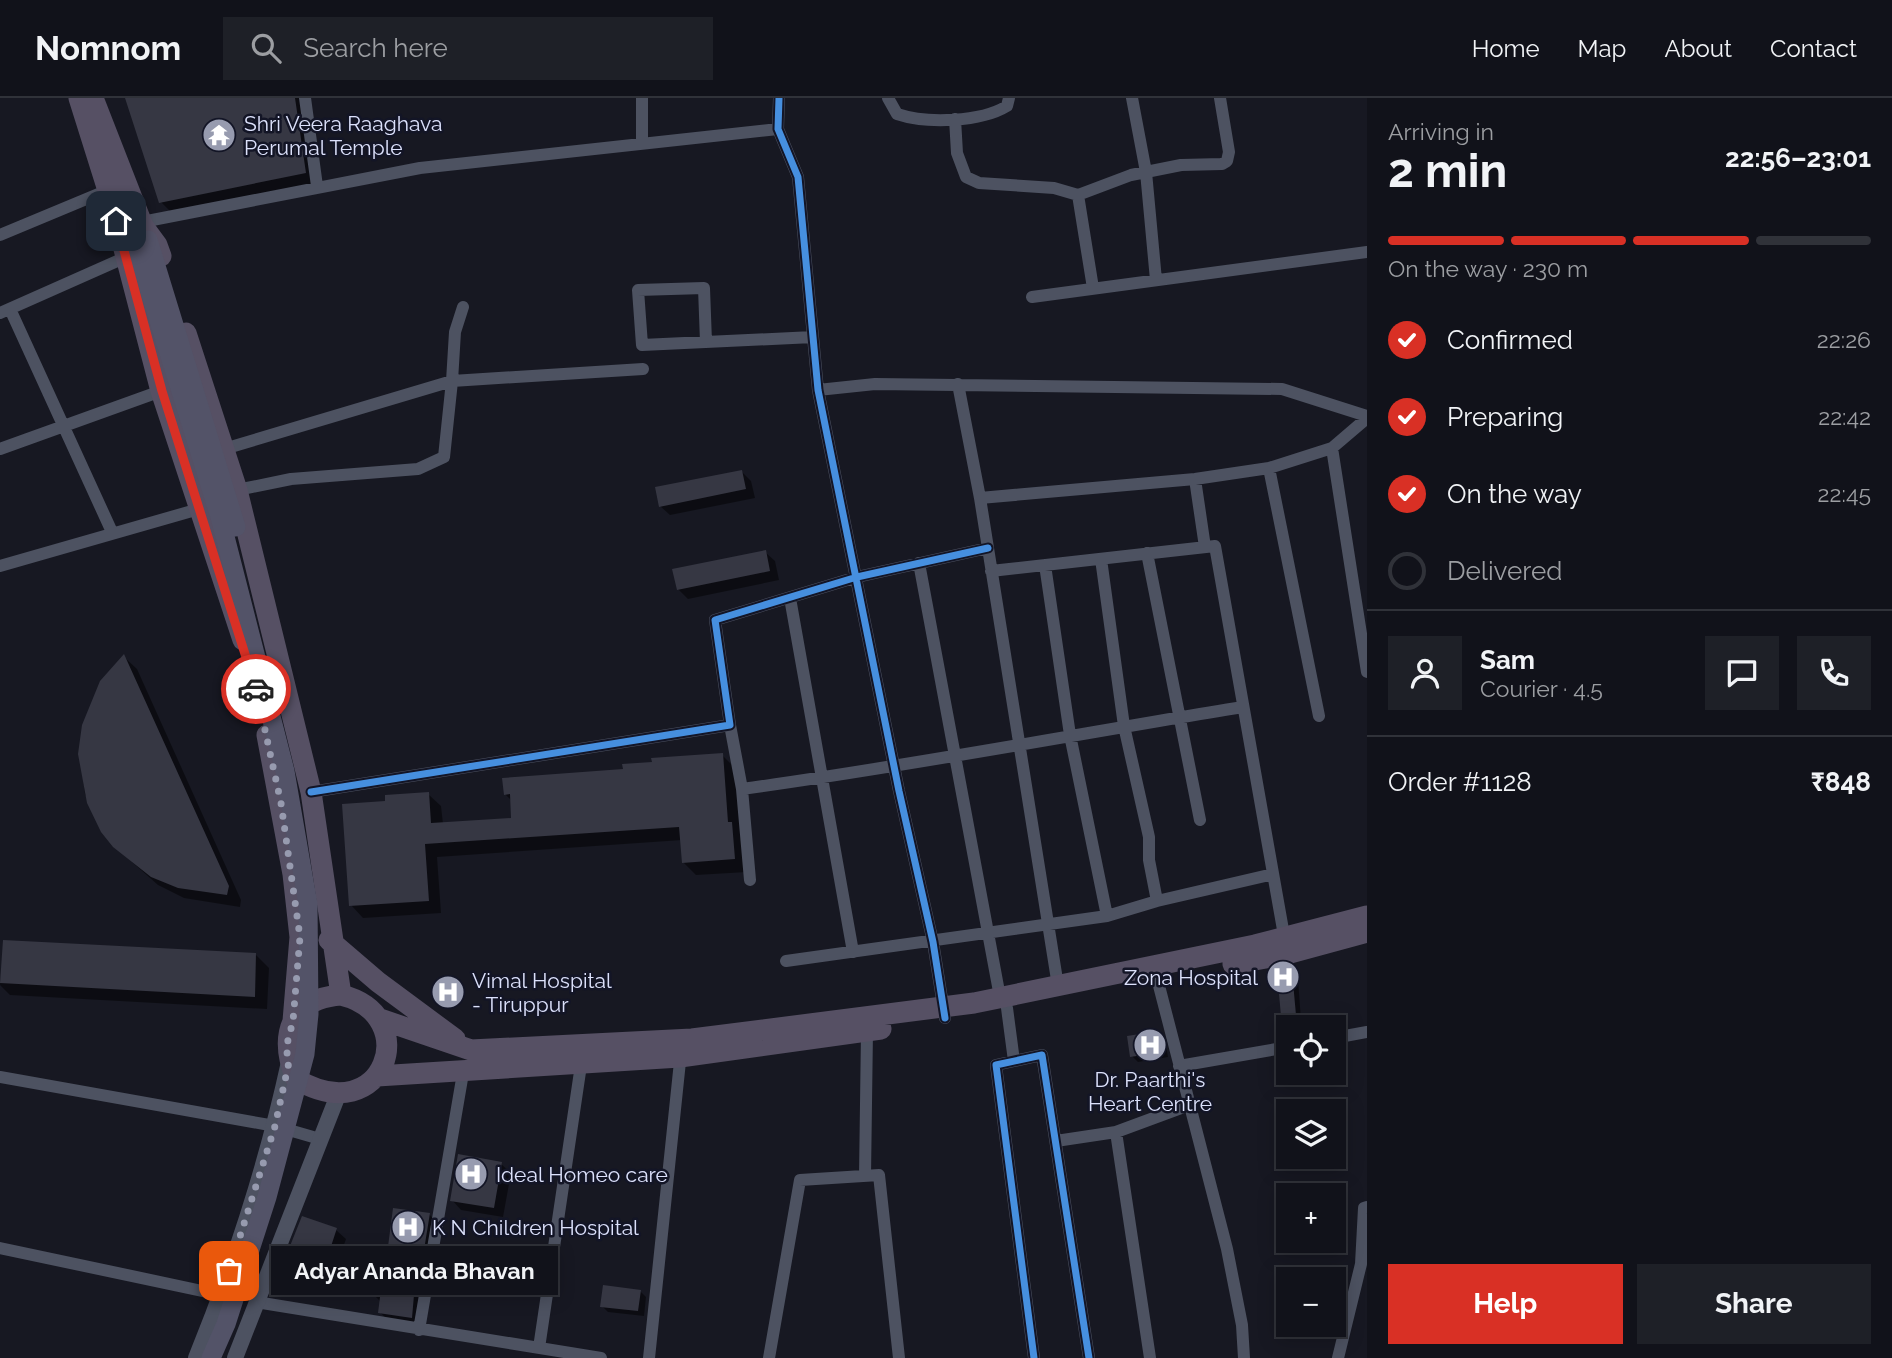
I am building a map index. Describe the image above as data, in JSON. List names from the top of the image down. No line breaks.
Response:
{"places":{"temple":["Shri Veera Raaghava Perumal Temple"],"hospital":["Zona Hospital","Vimal Hospital - Tiruppur","Dr. Paarthi's Heart Centre","Ideal Homeo care","K N Children Hospital"],"other":["Adyar Ananda Bhavan"]},"page":{"header":"Nomnom","search":"Search here","nav":["Home","Map","About","Contact"],"heading":["2 min","Arriving in","22:56–23:01"],"panel":["Sam","Courier · 4.5","Order #1128","₹848"],"bar":"On the way · 230 m","list":[["Confirmed","22:26"],["Preparing","22:42"],["On the way","22:45"],"Delivered"],"map_buttons":["+","−"],"bubble":"Adyar Ananda Bhavan","buttons":["Help","Share"]}}
